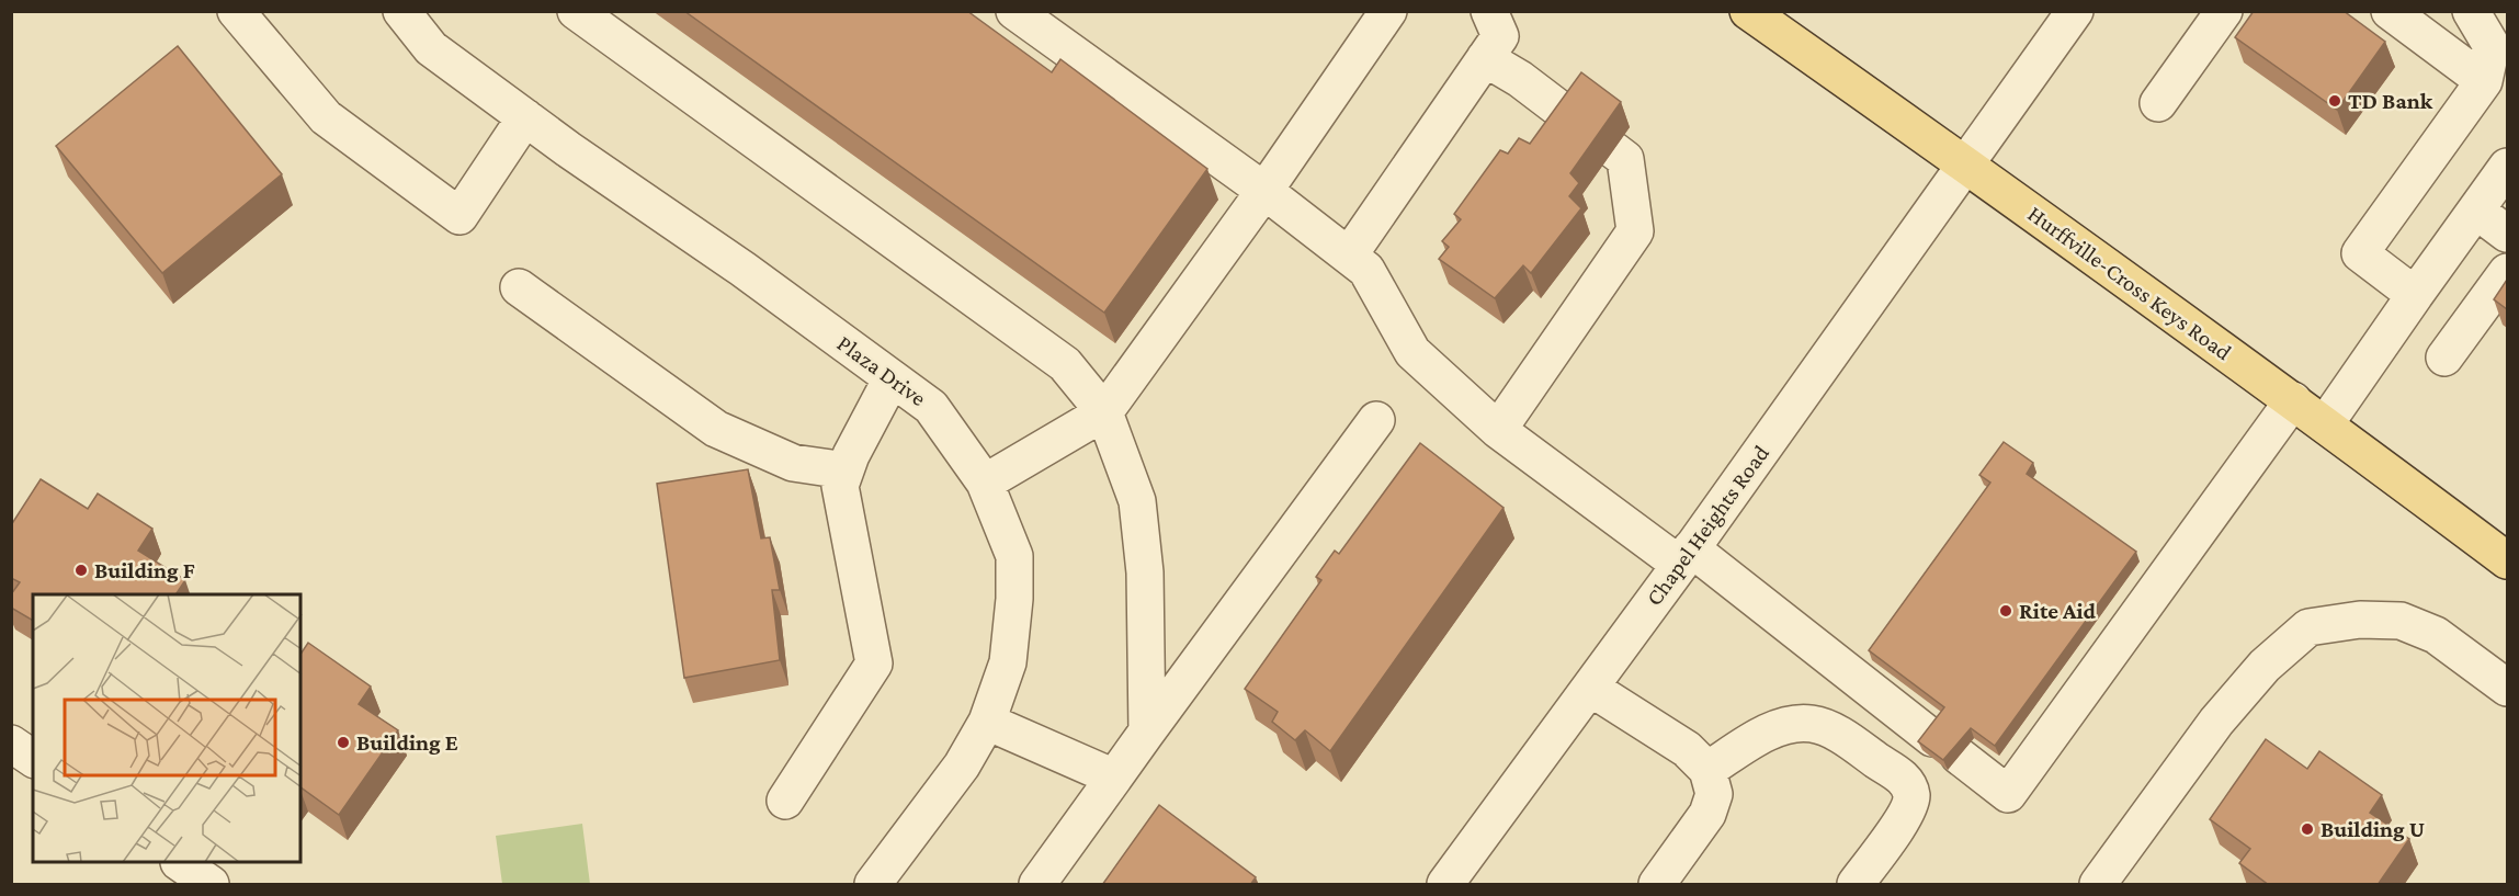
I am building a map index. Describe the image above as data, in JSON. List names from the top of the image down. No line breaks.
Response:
{"streets":{"main road":["Hurffville-Cross Keys Road"],"street":["Plaza Drive","Chapel Heights Road"]},"crossings":[["Hurffville-Cross Keys Road","Chapel Heights Road"]],"places":["TD Bank","Building F","Rite Aid","Building E","Building U"]}
